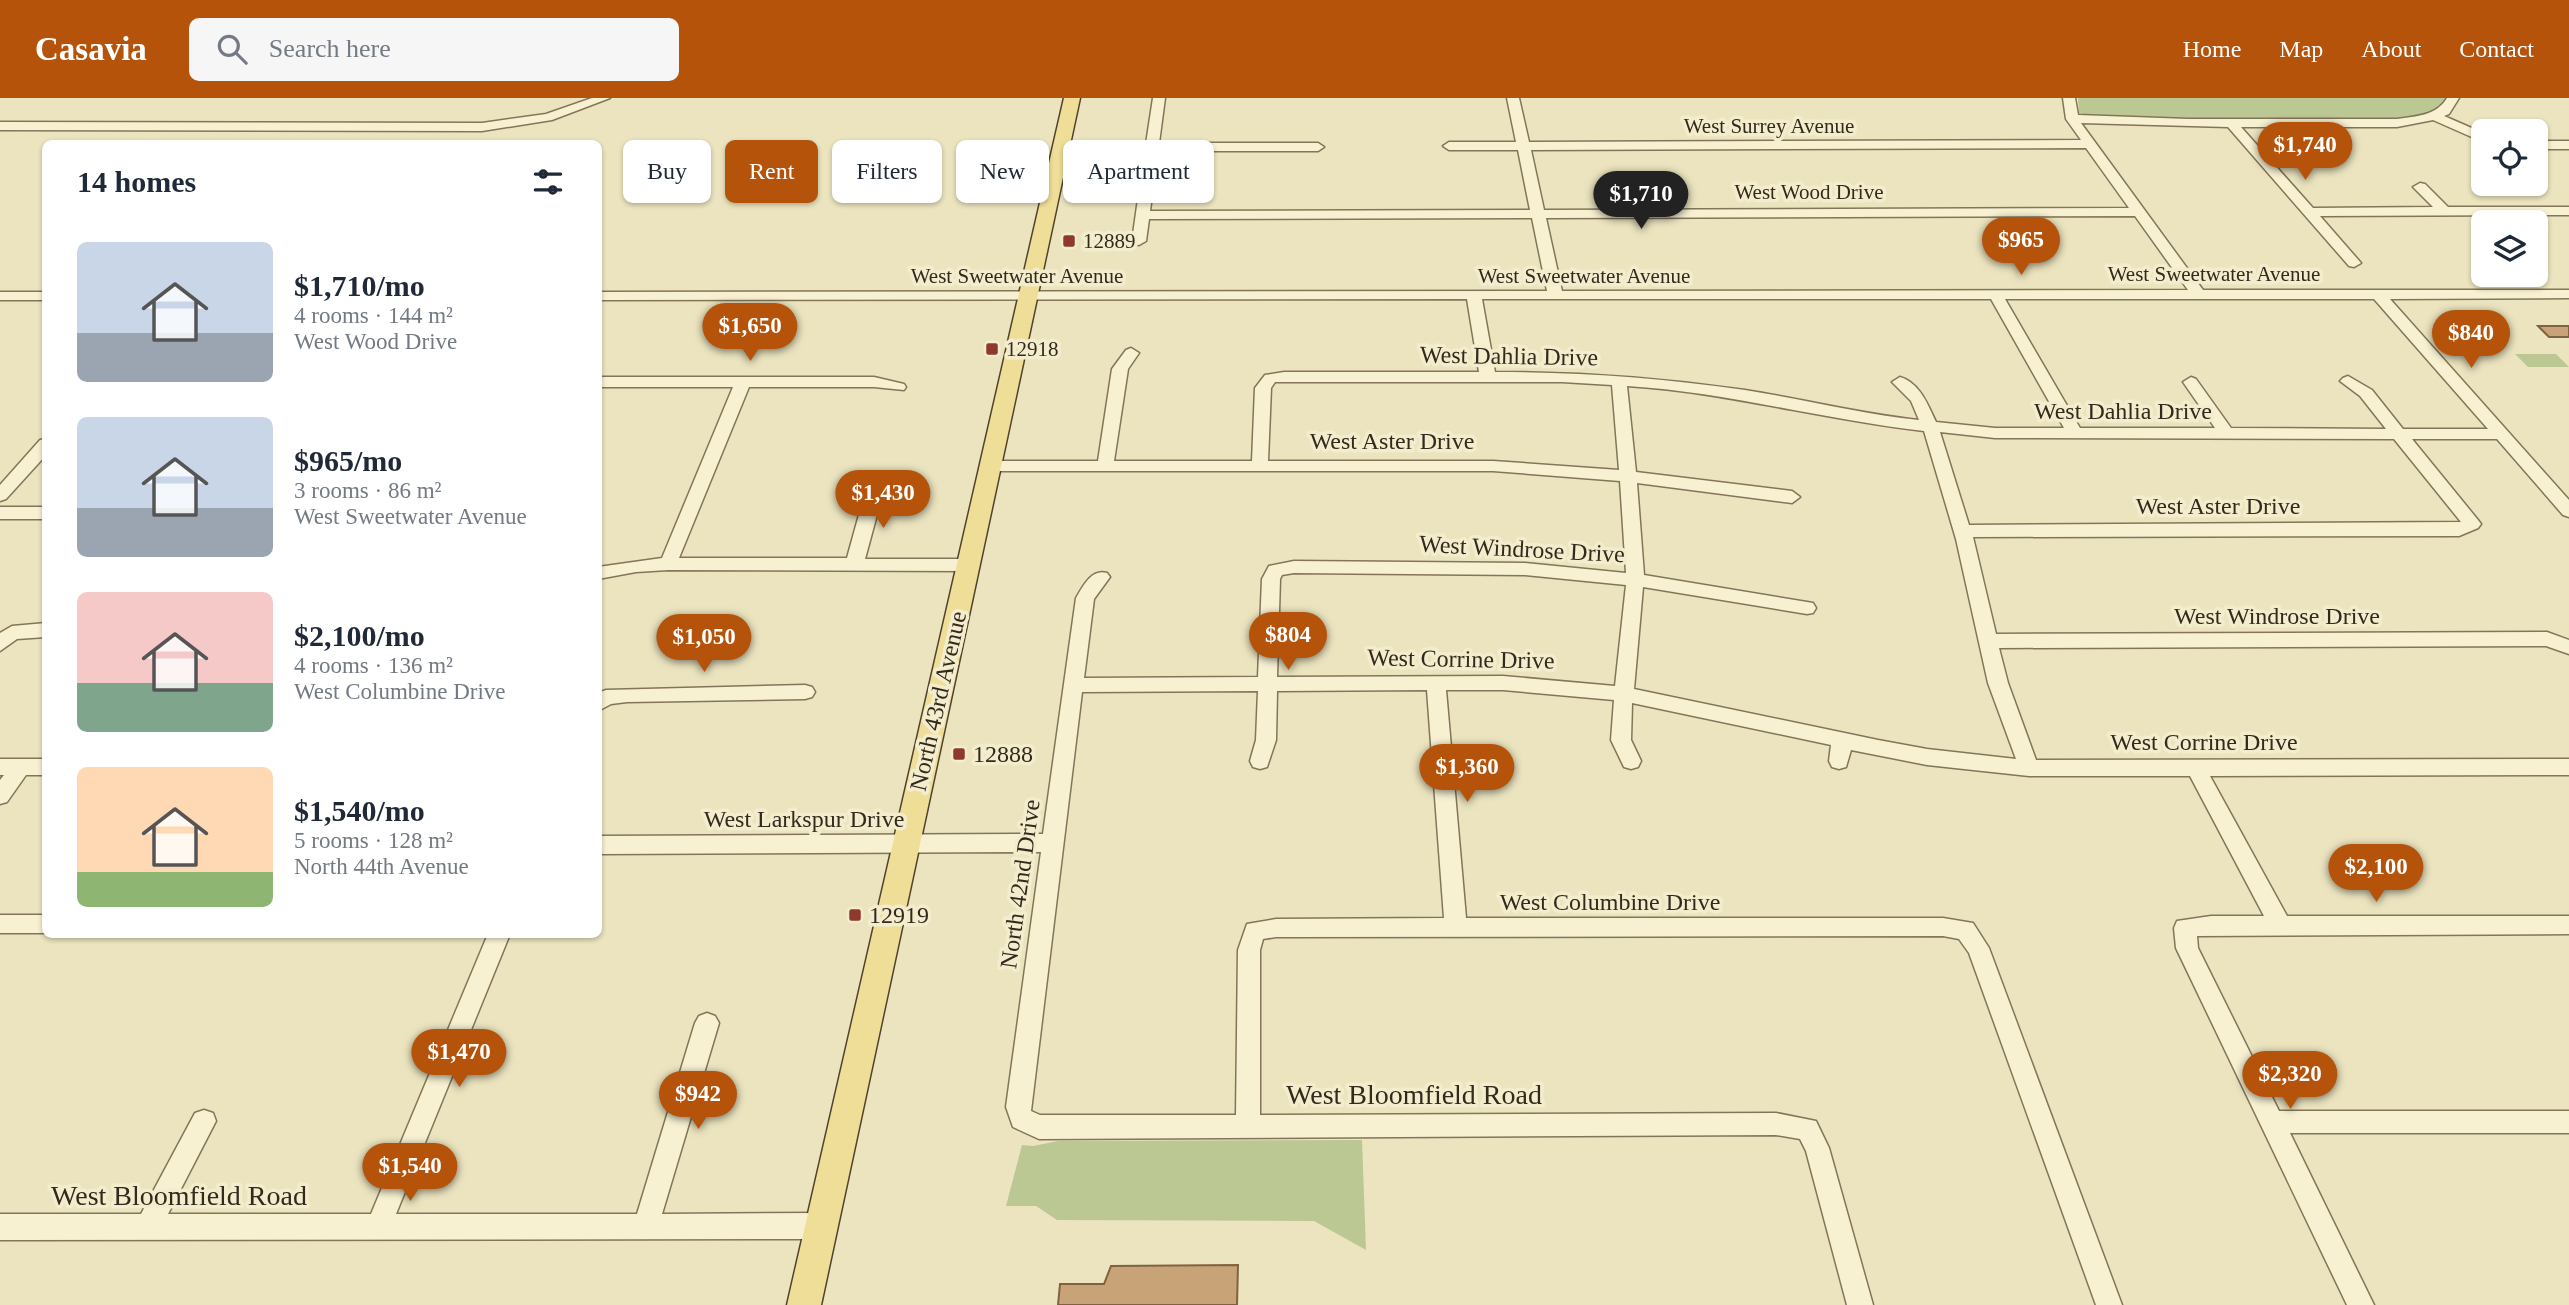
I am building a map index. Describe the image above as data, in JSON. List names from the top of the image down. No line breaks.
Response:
{"streets":{"main road":["North 43rd Avenue"],"street":["West Surrey Avenue","West Wood Drive","West Sweetwater Avenue","West Dahlia Drive","West Aster Drive","West Windrose Drive","West Corrine Drive","West Larkspur Drive","North 42nd Drive","West Columbine Drive","West Bloomfield Road"]},"crossings":[["West Sweetwater Avenue","North 43rd Avenue"],["West Dahlia Drive","West Aster Drive"],["West Aster Drive","North 43rd Avenue"],["West Windrose Drive","West Corrine Drive"],["West Corrine Drive","North 42nd Drive"],["North 43rd Avenue","West Larkspur Drive"],["North 43rd Avenue","West Bloomfield Road"],["West Larkspur Drive","North 42nd Drive"],["North 42nd Drive","West Bloomfield Road"],["West Columbine Drive","West Bloomfield Road"]],"places":{"transit":["12889","12918","12888","12919"]},"page":{"header":"Casavia","search":"Search here","nav":["Home","Map","About","Contact"],"price":["$1,740","$1,710","$965","$1,650","$840","$1,430","$804","$1,050","$1,360","$2,100","$1,470","$2,320","$942","$1,540"],"chip":["Buy","Rent","Filters","New","Apartment"],"heading":"14 homes","list":[{"name":"$1,710/mo","note":"4 rooms · 144 m² · West Wood Drive"},{"name":"$965/mo","note":"3 rooms · 86 m² · West Sweetwater Avenue"},{"name":"$2,100/mo","note":"4 rooms · 136 m² · West Columbine Drive"},{"name":"$1,540/mo","note":"5 rooms · 128 m² · North 44th Avenue"}]}}
